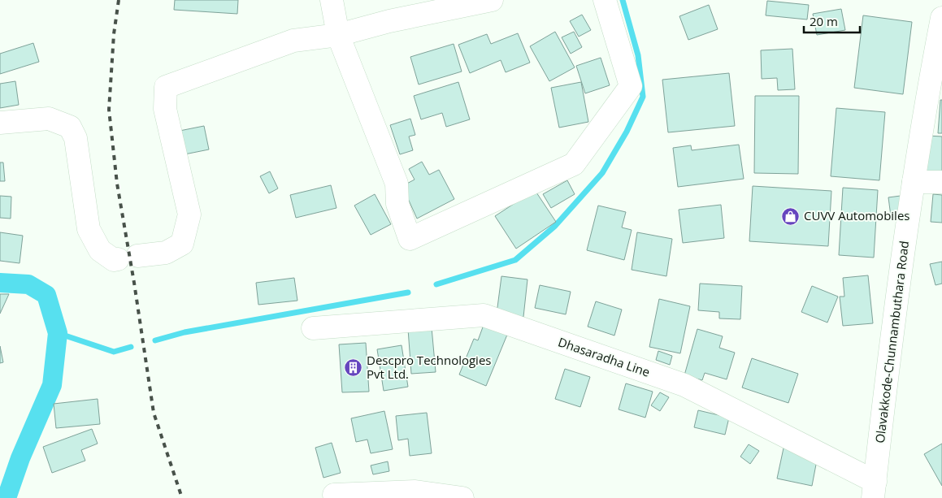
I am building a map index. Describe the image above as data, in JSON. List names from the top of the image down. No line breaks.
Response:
{"streets":{"street":["Olavakkode-Chunnambuthara Road","Dhasaradha Line"]},"crossings":[["Olavakkode-Chunnambuthara Road","Dhasaradha Line"]],"places":{"shop":["CUVV Automobiles"],"building":["Descpro Technologies Pvt Ltd."]},"scale_bar":"20 m"}
